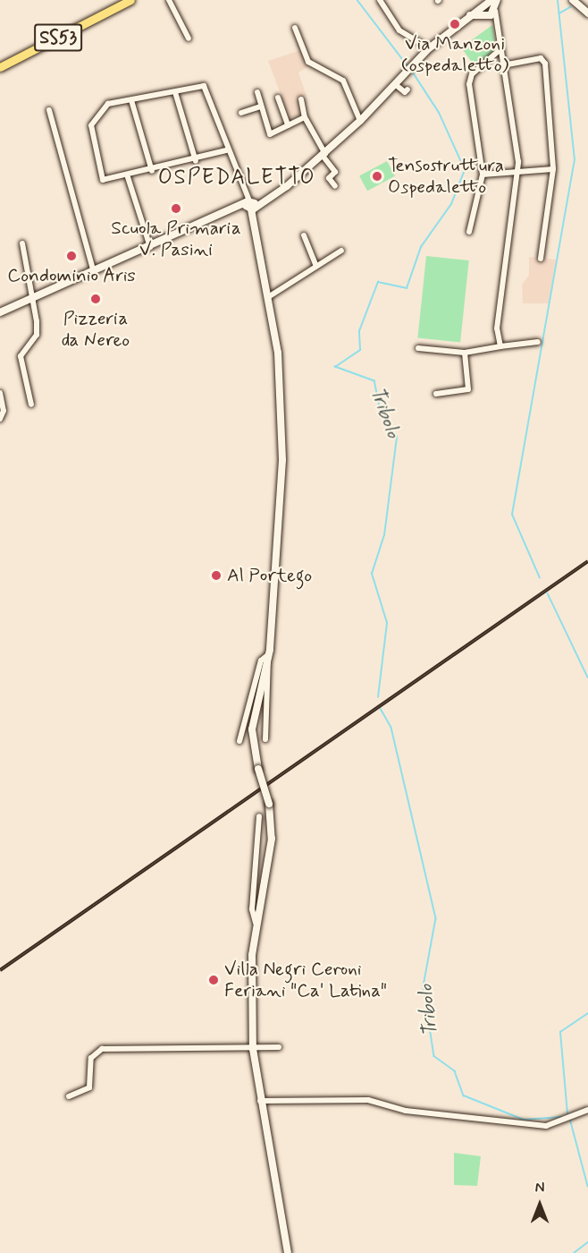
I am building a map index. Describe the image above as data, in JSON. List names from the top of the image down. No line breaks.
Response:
{"streets":{"main road":["SS53"]},"districts":["OSPEDALETTO"],"water":["Tribolo"],"places":["Via Manzoni (ospedaletto)","Tensostruttura Ospedaletto","Scuola Primaria V. Pasini","Condominio Aris","Pizzeria da Nereo","Al Portego","Villa Negri Ceroni Feriani \"Ca' Latina\""],"north":"top"}
